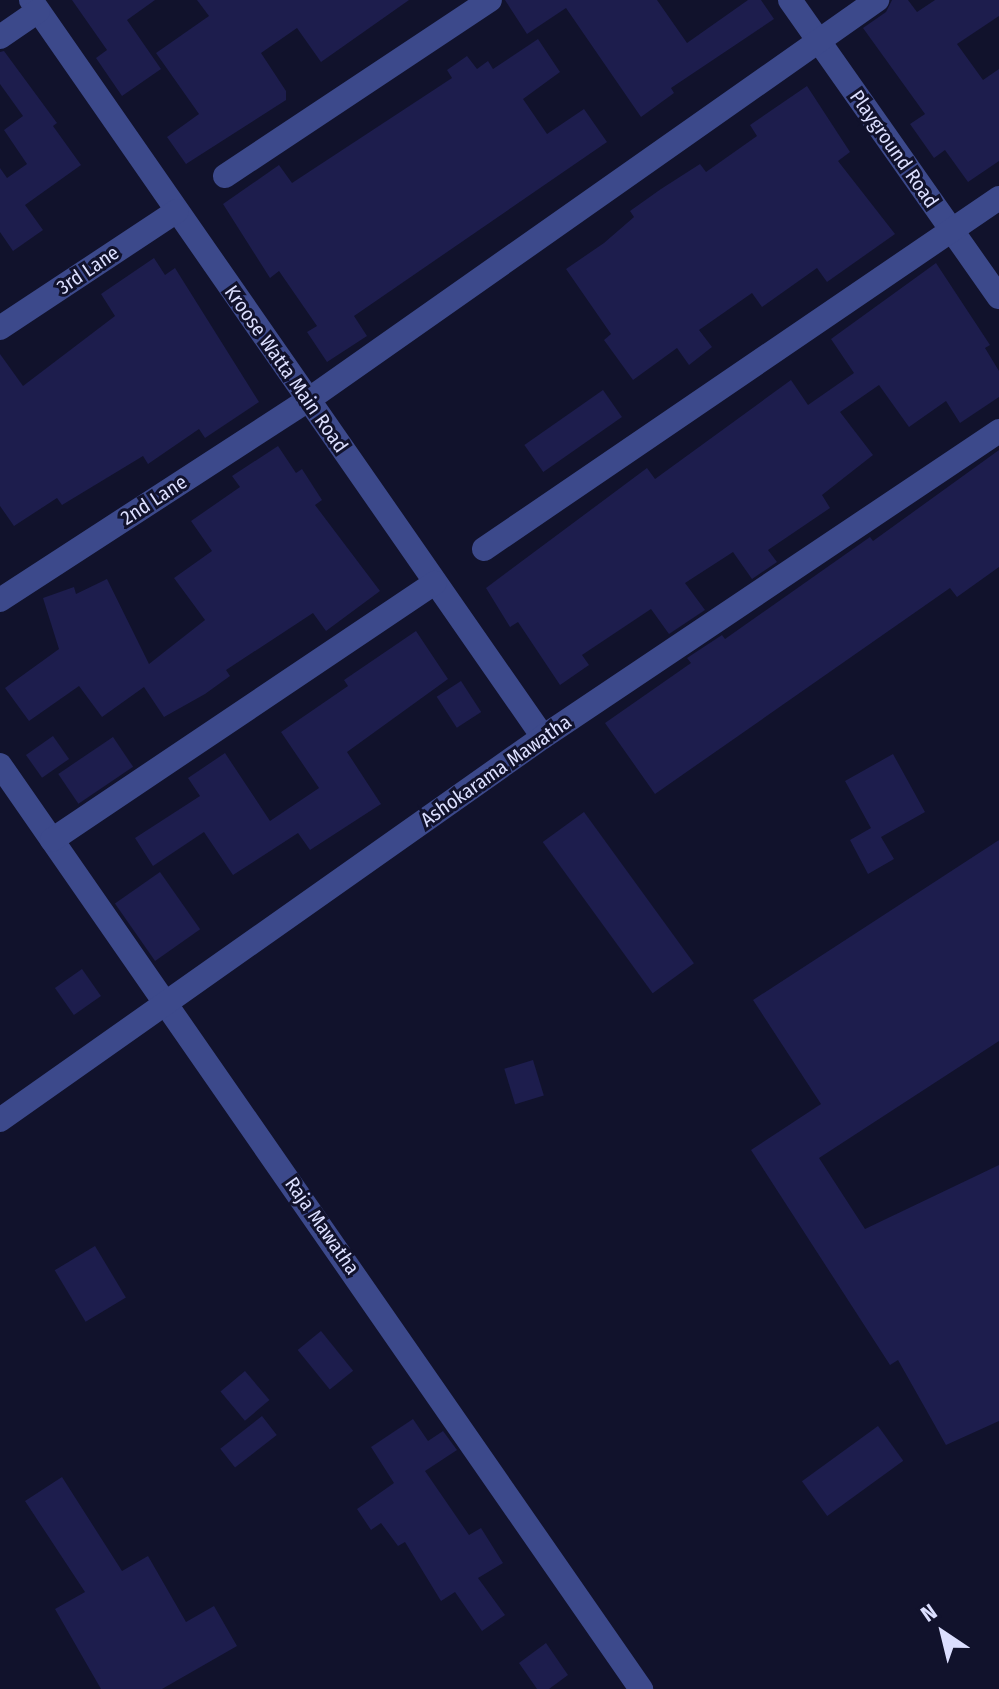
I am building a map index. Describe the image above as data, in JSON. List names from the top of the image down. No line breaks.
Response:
{"streets":{"street":["Playground Road","3rd Lane","Kroose Watta Main Road","2nd Lane","Ashokarama Mawatha","Raja Mawatha"]},"crossings":[["Playground Road","2nd Lane"],["3rd Lane","Kroose Watta Main Road"],["Kroose Watta Main Road","2nd Lane"],["Kroose Watta Main Road","Ashokarama Mawatha"],["Ashokarama Mawatha","Raja Mawatha"]],"north":"top left"}
